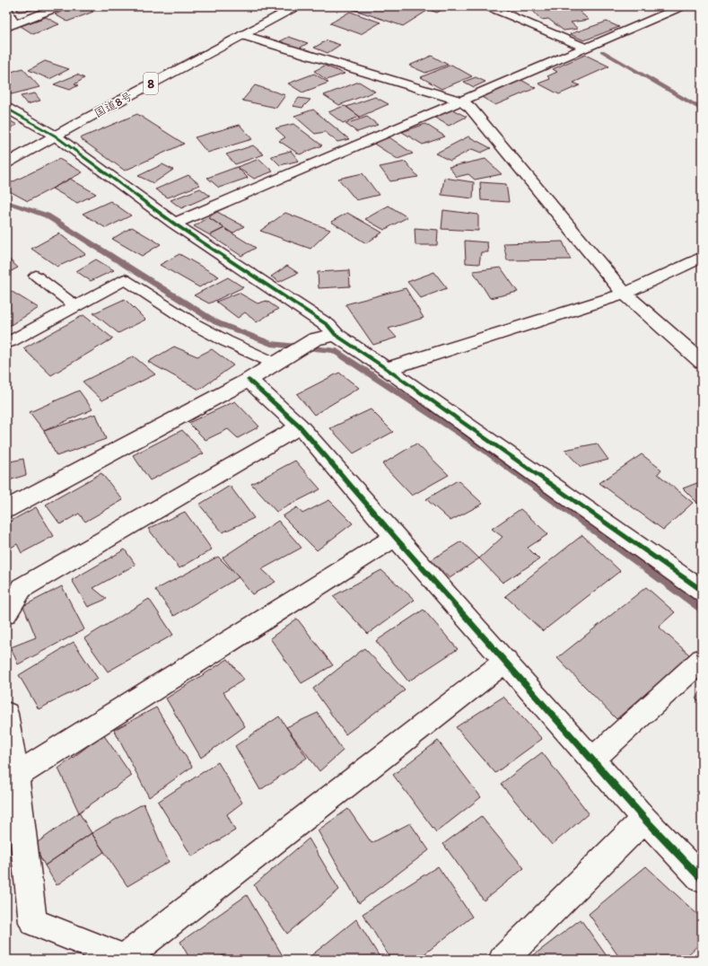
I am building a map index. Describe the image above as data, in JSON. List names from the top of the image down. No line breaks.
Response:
{"streets":{"main road":["8","国道8号"]}}
